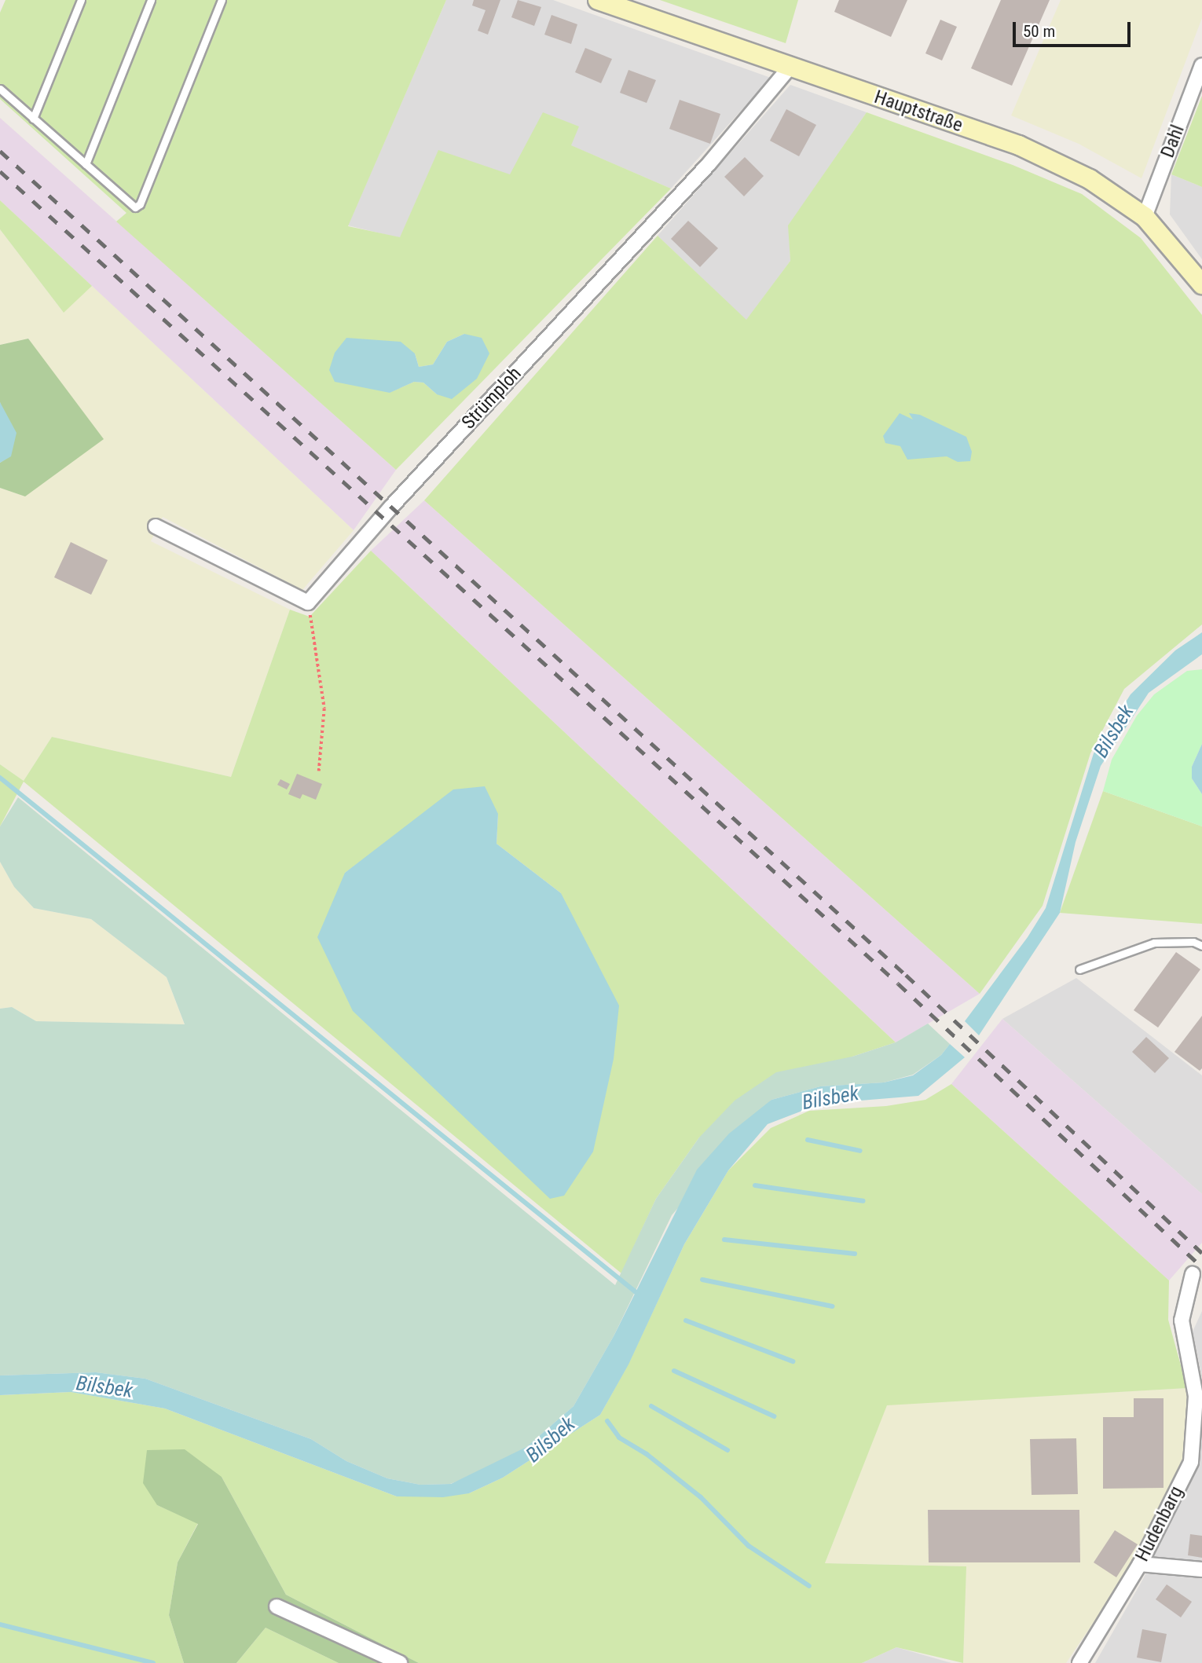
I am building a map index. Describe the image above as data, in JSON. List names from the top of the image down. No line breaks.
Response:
{"streets":{"main road":["Hauptstraße"],"street":["Dahl","Strümploh","Hudenbarg"]},"crossings":[["Hauptstraße","Dahl"],["Hauptstraße","Strümploh"]],"water":["Bilsbek"],"scale_bar":"50 m"}
